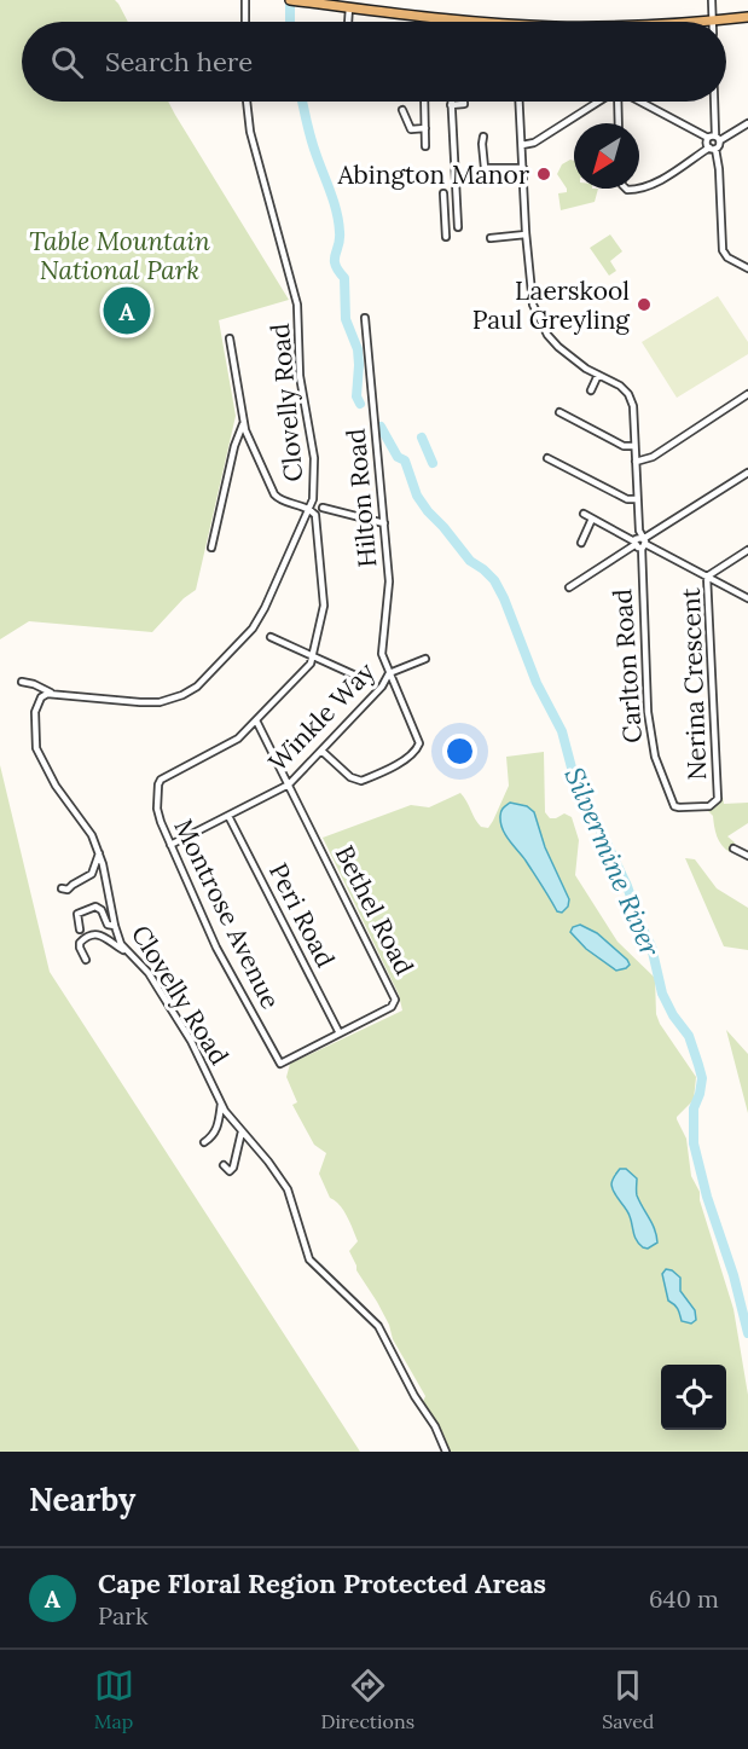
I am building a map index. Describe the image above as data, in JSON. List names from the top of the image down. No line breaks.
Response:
{"streets":{"street":["Clovelly Road","Hilton Road","Carlton Road","Nerina Crescent","Winkle Way","Bethel Road","Montrose Avenue","Peri Road"]},"crossings":[["Clovelly Road","Montrose Avenue"],["Hilton Road","Winkle Way"],["Carlton Road","Nerina Crescent"],["Winkle Way","Bethel Road"],["Winkle Way","Montrose Avenue"],["Winkle Way","Peri Road"],["Bethel Road","Montrose Avenue"],["Bethel Road","Peri Road"]],"water":["Silvermine River"],"parks":["Table Mountain National Park"],"places":["Abington Manor","Laerskool Paul Greyling"],"north":"bottom left","page":{"search":"Search here","pins":"A","heading":"Nearby","list":[{"mark":"A","name":"Cape Floral Region Protected Areas","note":"Park","value":"640 m"}],"nav":["Map","Directions","Saved"]}}
